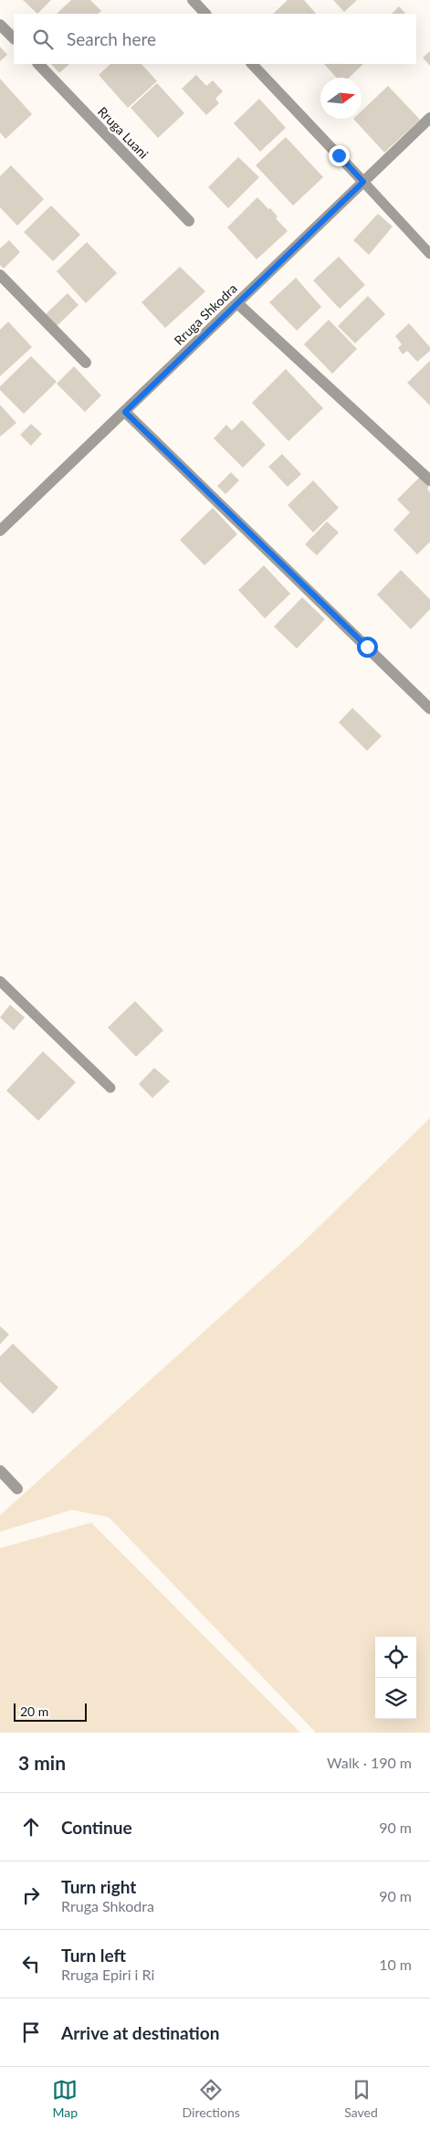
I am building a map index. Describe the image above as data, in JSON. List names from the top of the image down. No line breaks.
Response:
{"streets":{"street":["Rruga Luani","Rruga Shkodra"]},"scale_bar":"20 m","north":"right","page":{"search":"Search here","scale":"20 m","heading":["3 min","Walk · 190 m"],"list":[["Continue","90 m"],["Turn right","Rruga Shkodra","90 m"],["Turn left","Rruga Epiri i Ri","10 m"],"Arrive at destination"],"nav":["Map","Directions","Saved"]}}
